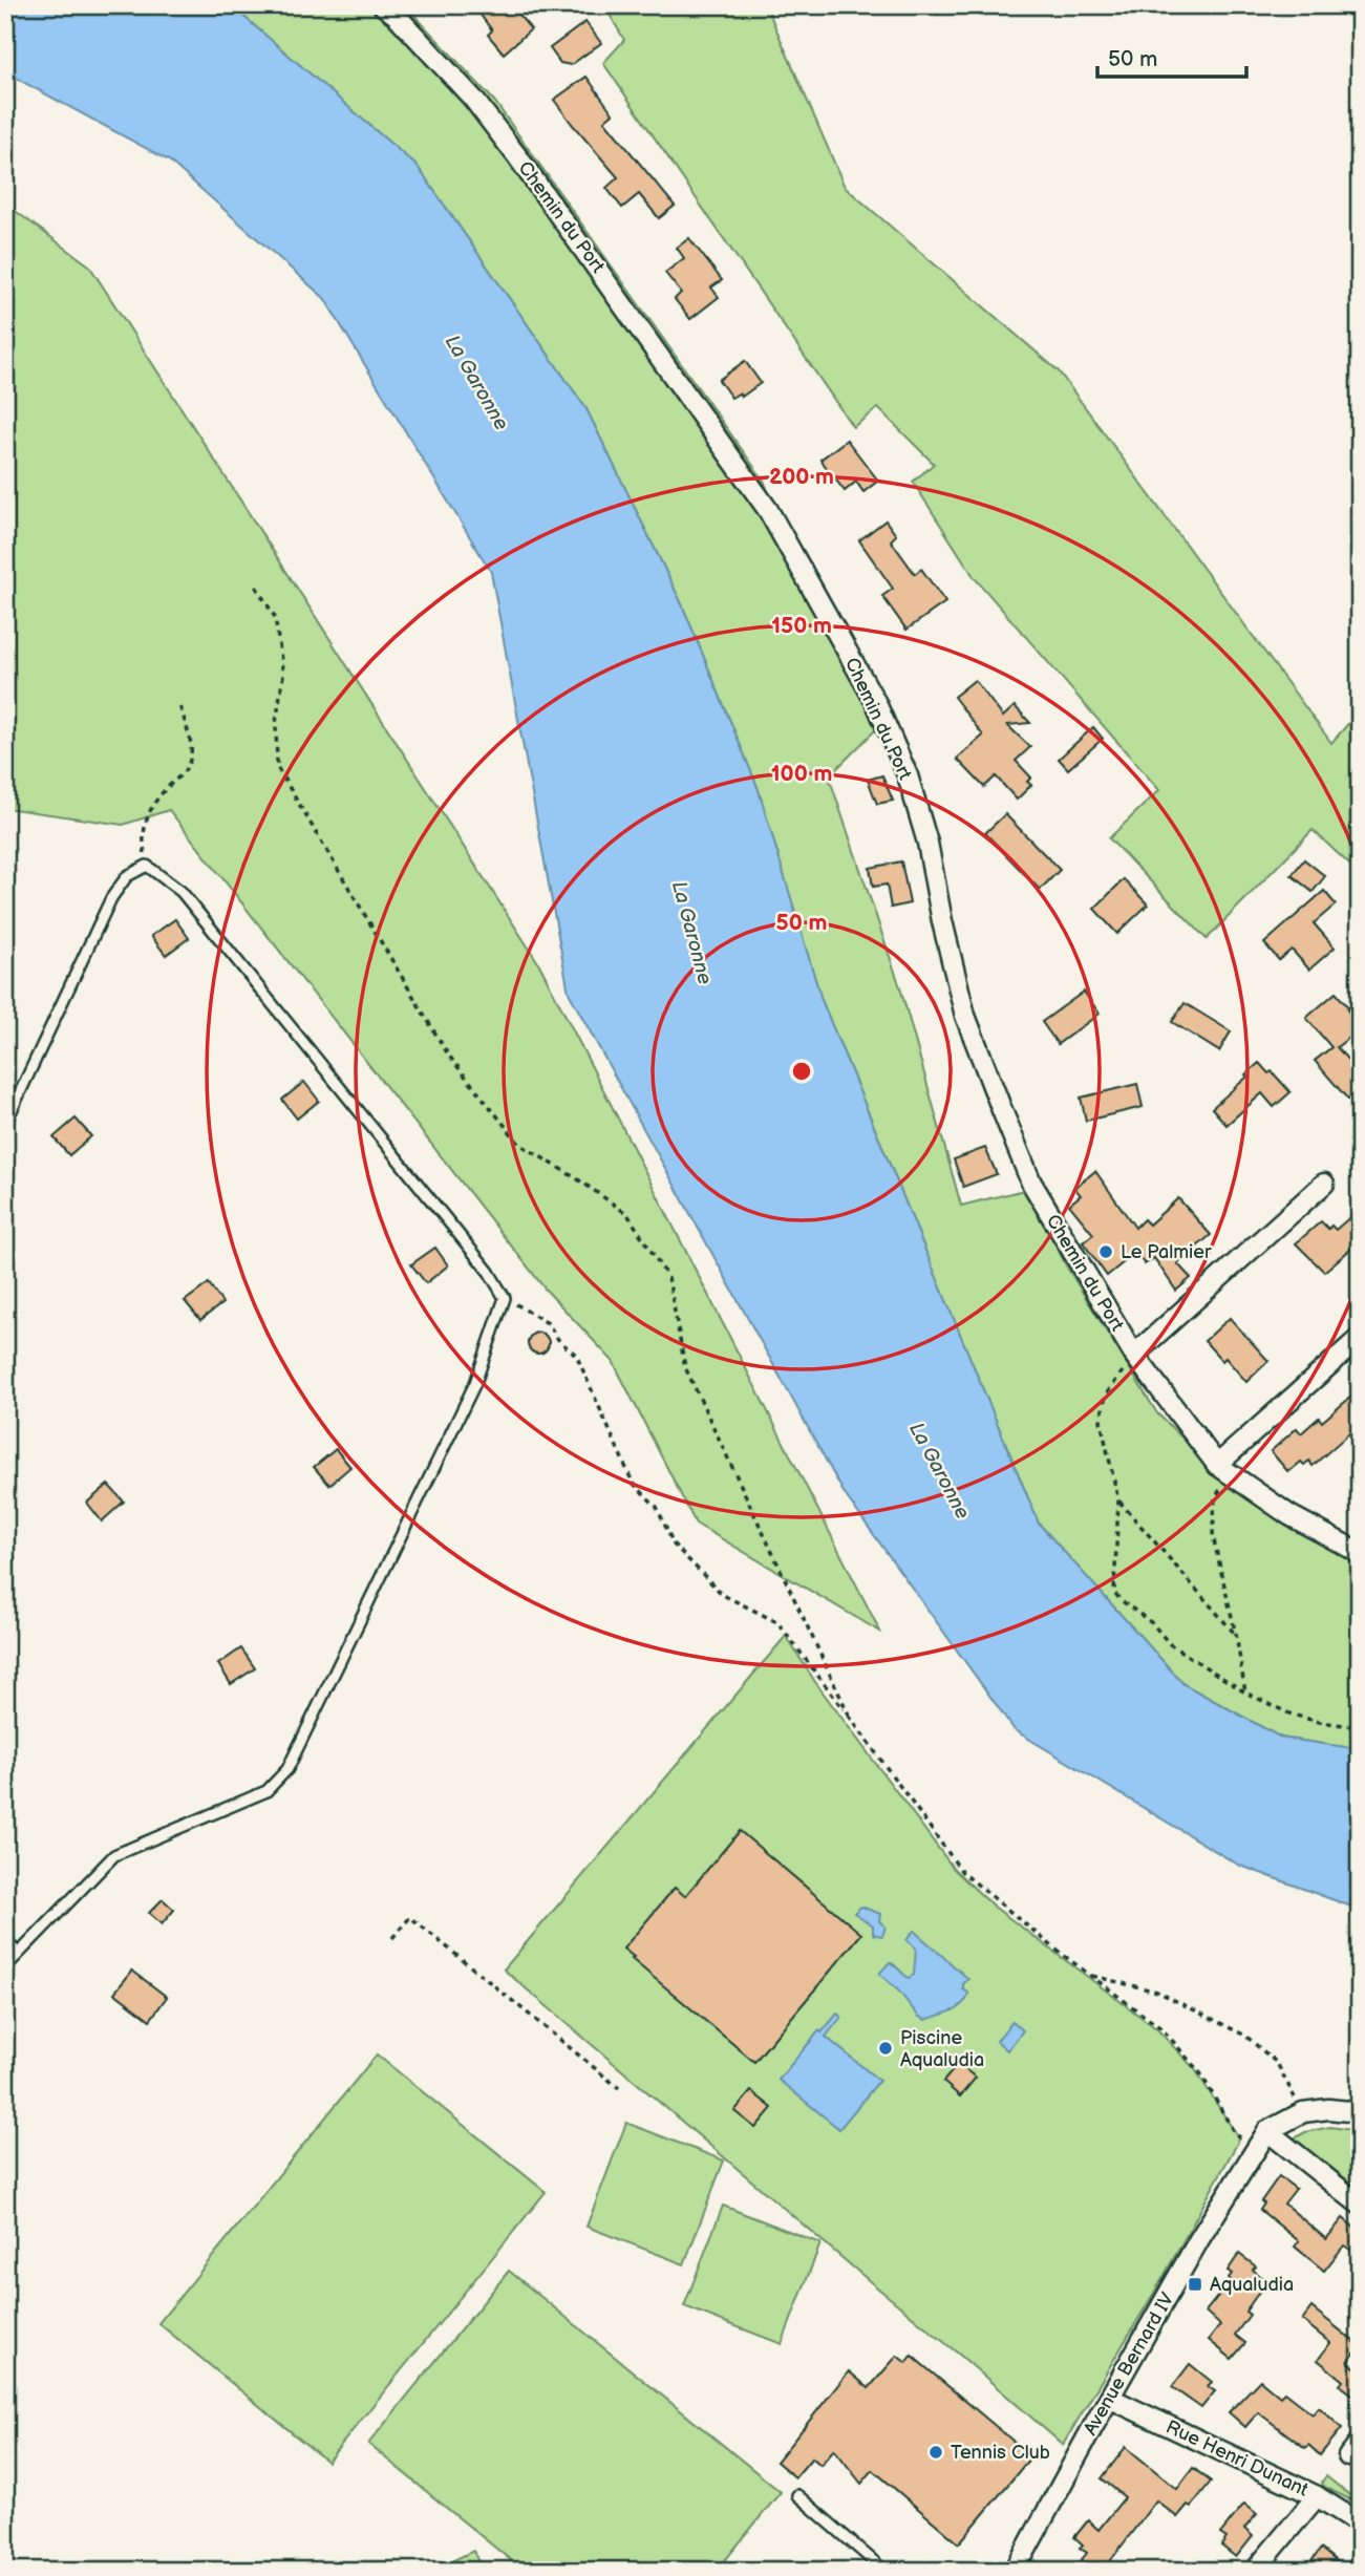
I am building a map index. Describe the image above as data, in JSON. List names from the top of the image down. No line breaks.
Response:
{"streets":{"street":["Chemin du Port","Avenue Bernard IV","Rue Henri Dunant"]},"crossings":[["Avenue Bernard IV","Rue Henri Dunant"]],"water":["La Garonne"],"places":{"other":["Le Palmier","Piscine Aqualudia","Tennis Club"],"transit":["Aqualudia"]},"scale_bar":"50 m","rings":["200 m","150 m","100 m","50 m"]}
